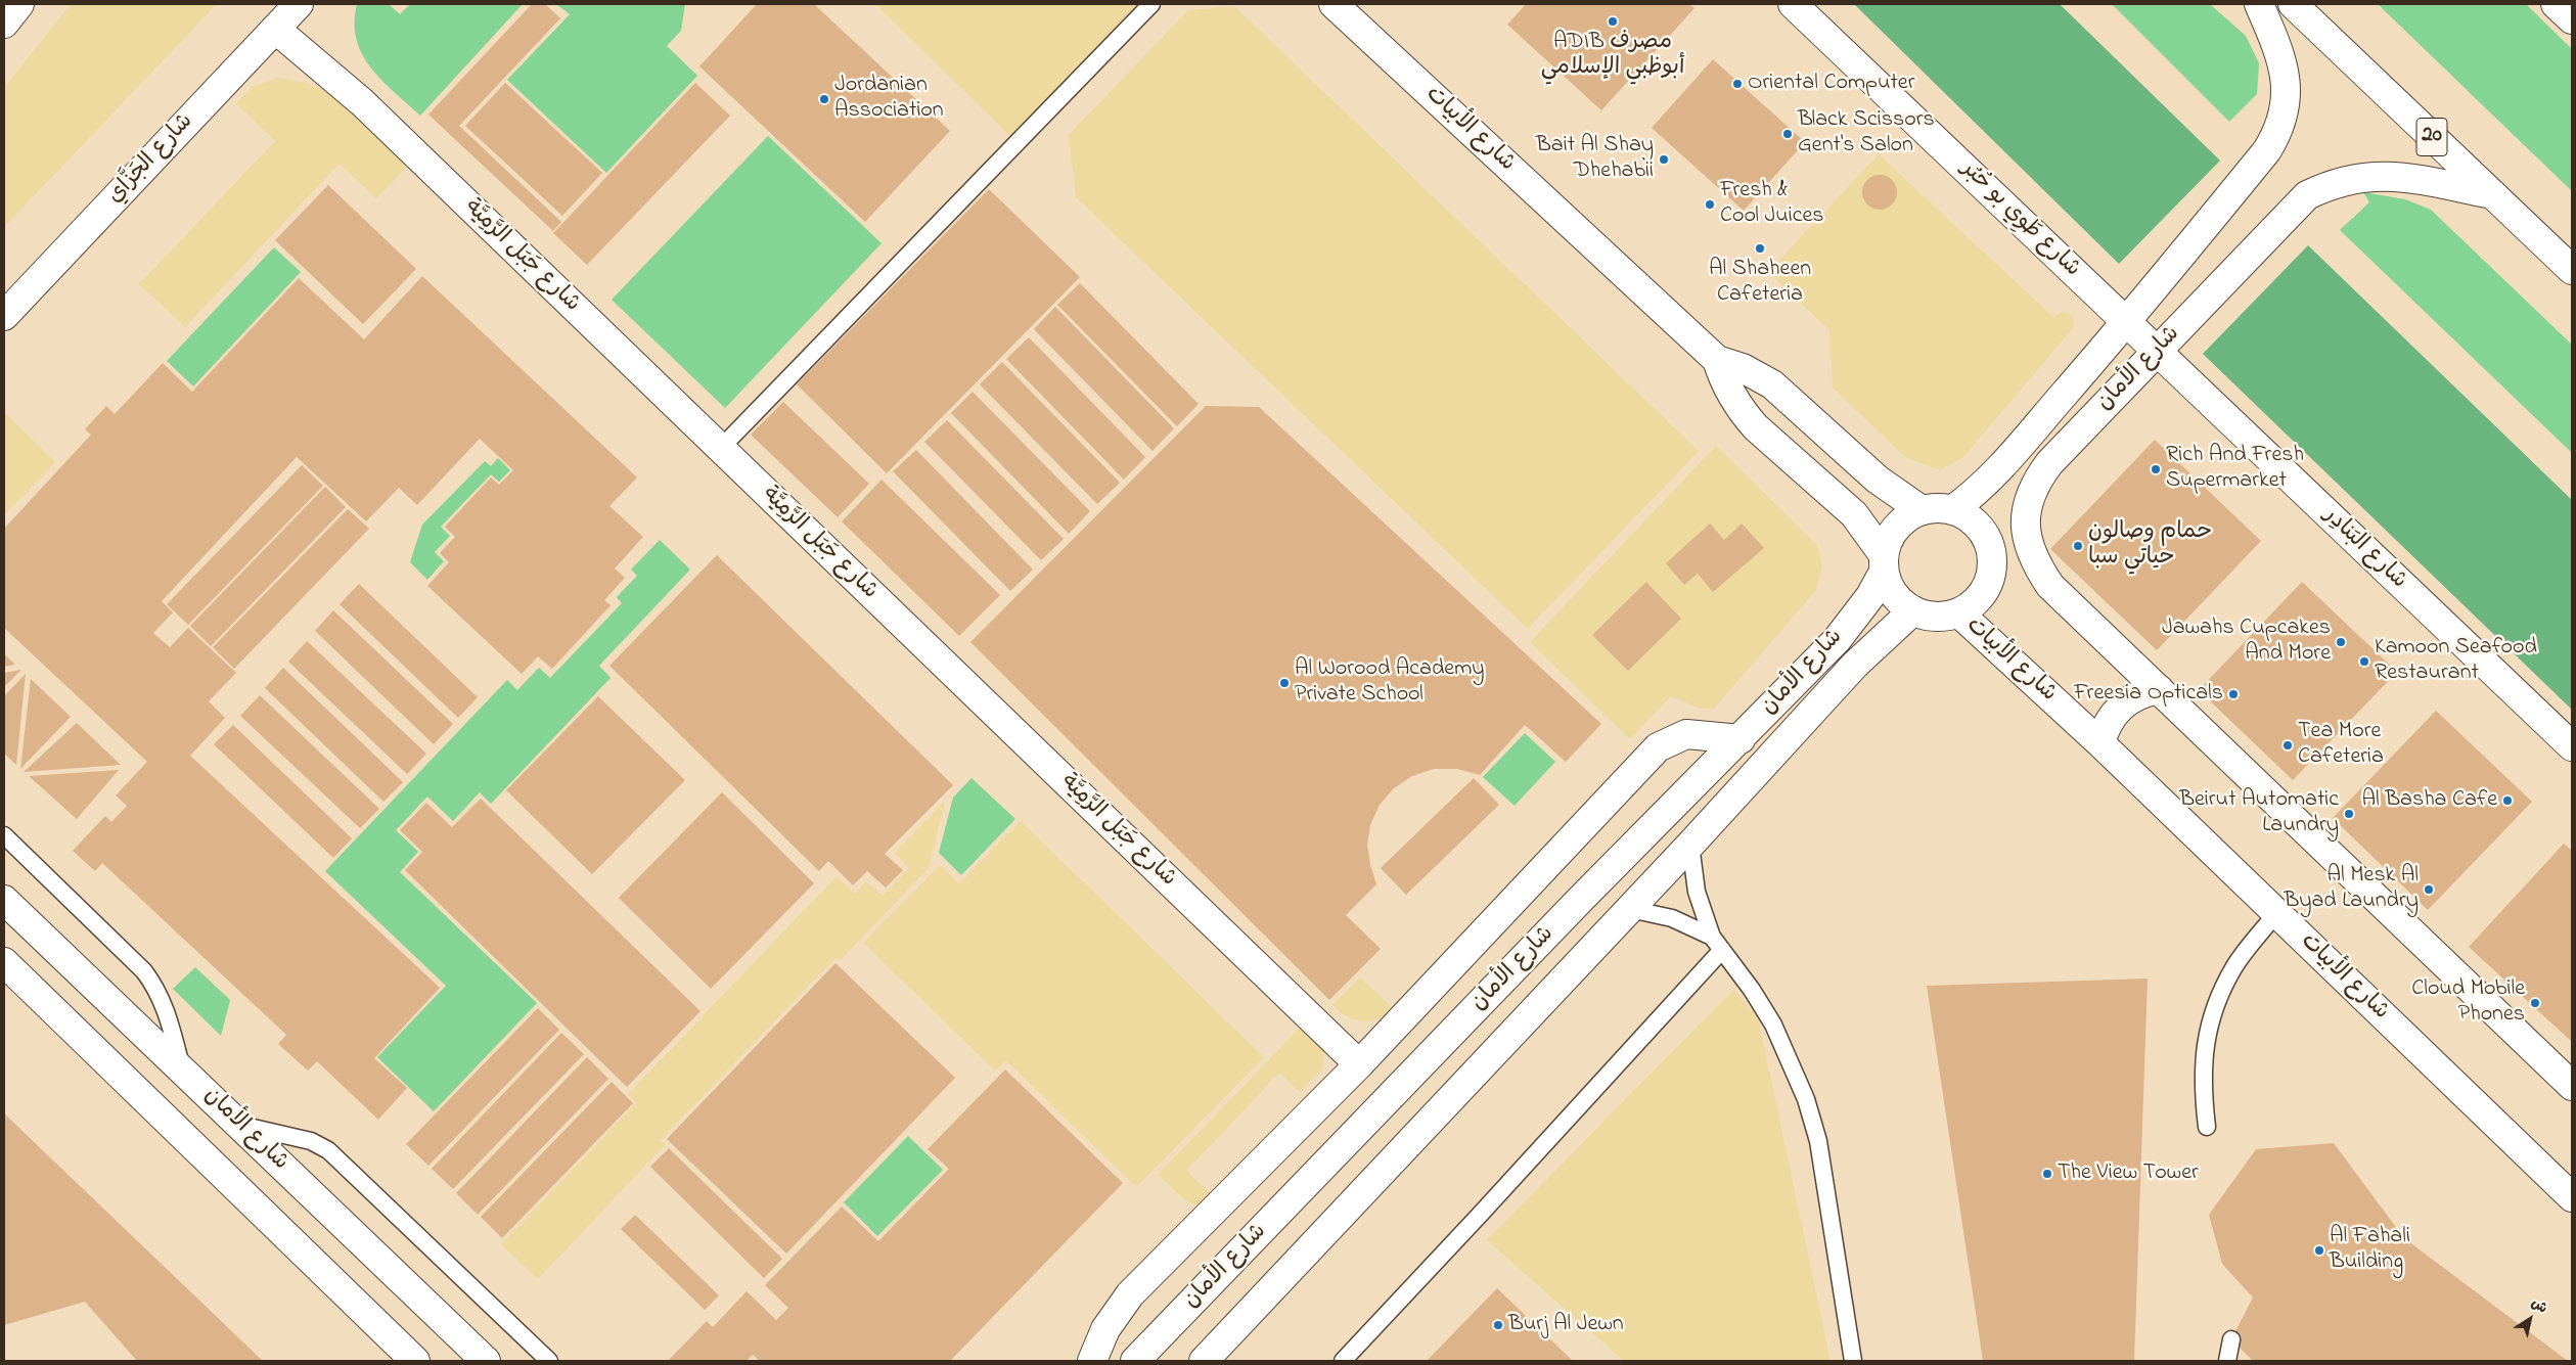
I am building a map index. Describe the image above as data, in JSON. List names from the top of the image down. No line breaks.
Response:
{"streets":{"street":["شارع الأبيات","20","شارع الجَزَّاي","شارع طَوِي بو حُبُر","شارع جَبَل الرَّمِيَّة","شارع الأمان","شارع البَنادِر"]},"crossings":[["شارع الأبيات","شارع الأمان"],["20","شارع الأمان"],["شارع الجَزَّاي","شارع جَبَل الرَّمِيَّة"],["شارع طَوِي بو حُبُر","شارع الأمان"],["شارع طَوِي بو حُبُر","شارع البَنادِر"],["شارع الأمان","شارع البَنادِر"]],"places":["ADIB مصرف أبوظبي الإسلامي","Oriental Computer","Jordanian Association","Black Scissors Gent's Salon","Bait Al Shay Dhehabii","Fresh & Cool Juices","Al Shaheen Cafeteria","Rich And Fresh Supermarket","حمام وصالون حياتي سبا","Jawahs Cupcakes And More","Kamoon Seafood Restaurant","Al Worood Academy Private School","Freesia Opticals","Tea More Cafeteria","Al Basha Cafe","Beirut Automatic Laundry","Al Mesk Al Byad Laundry","Cloud Mobile Phones","The View Tower","Al Fahali Building","Burj Al Jewn"],"north":"top right"}
